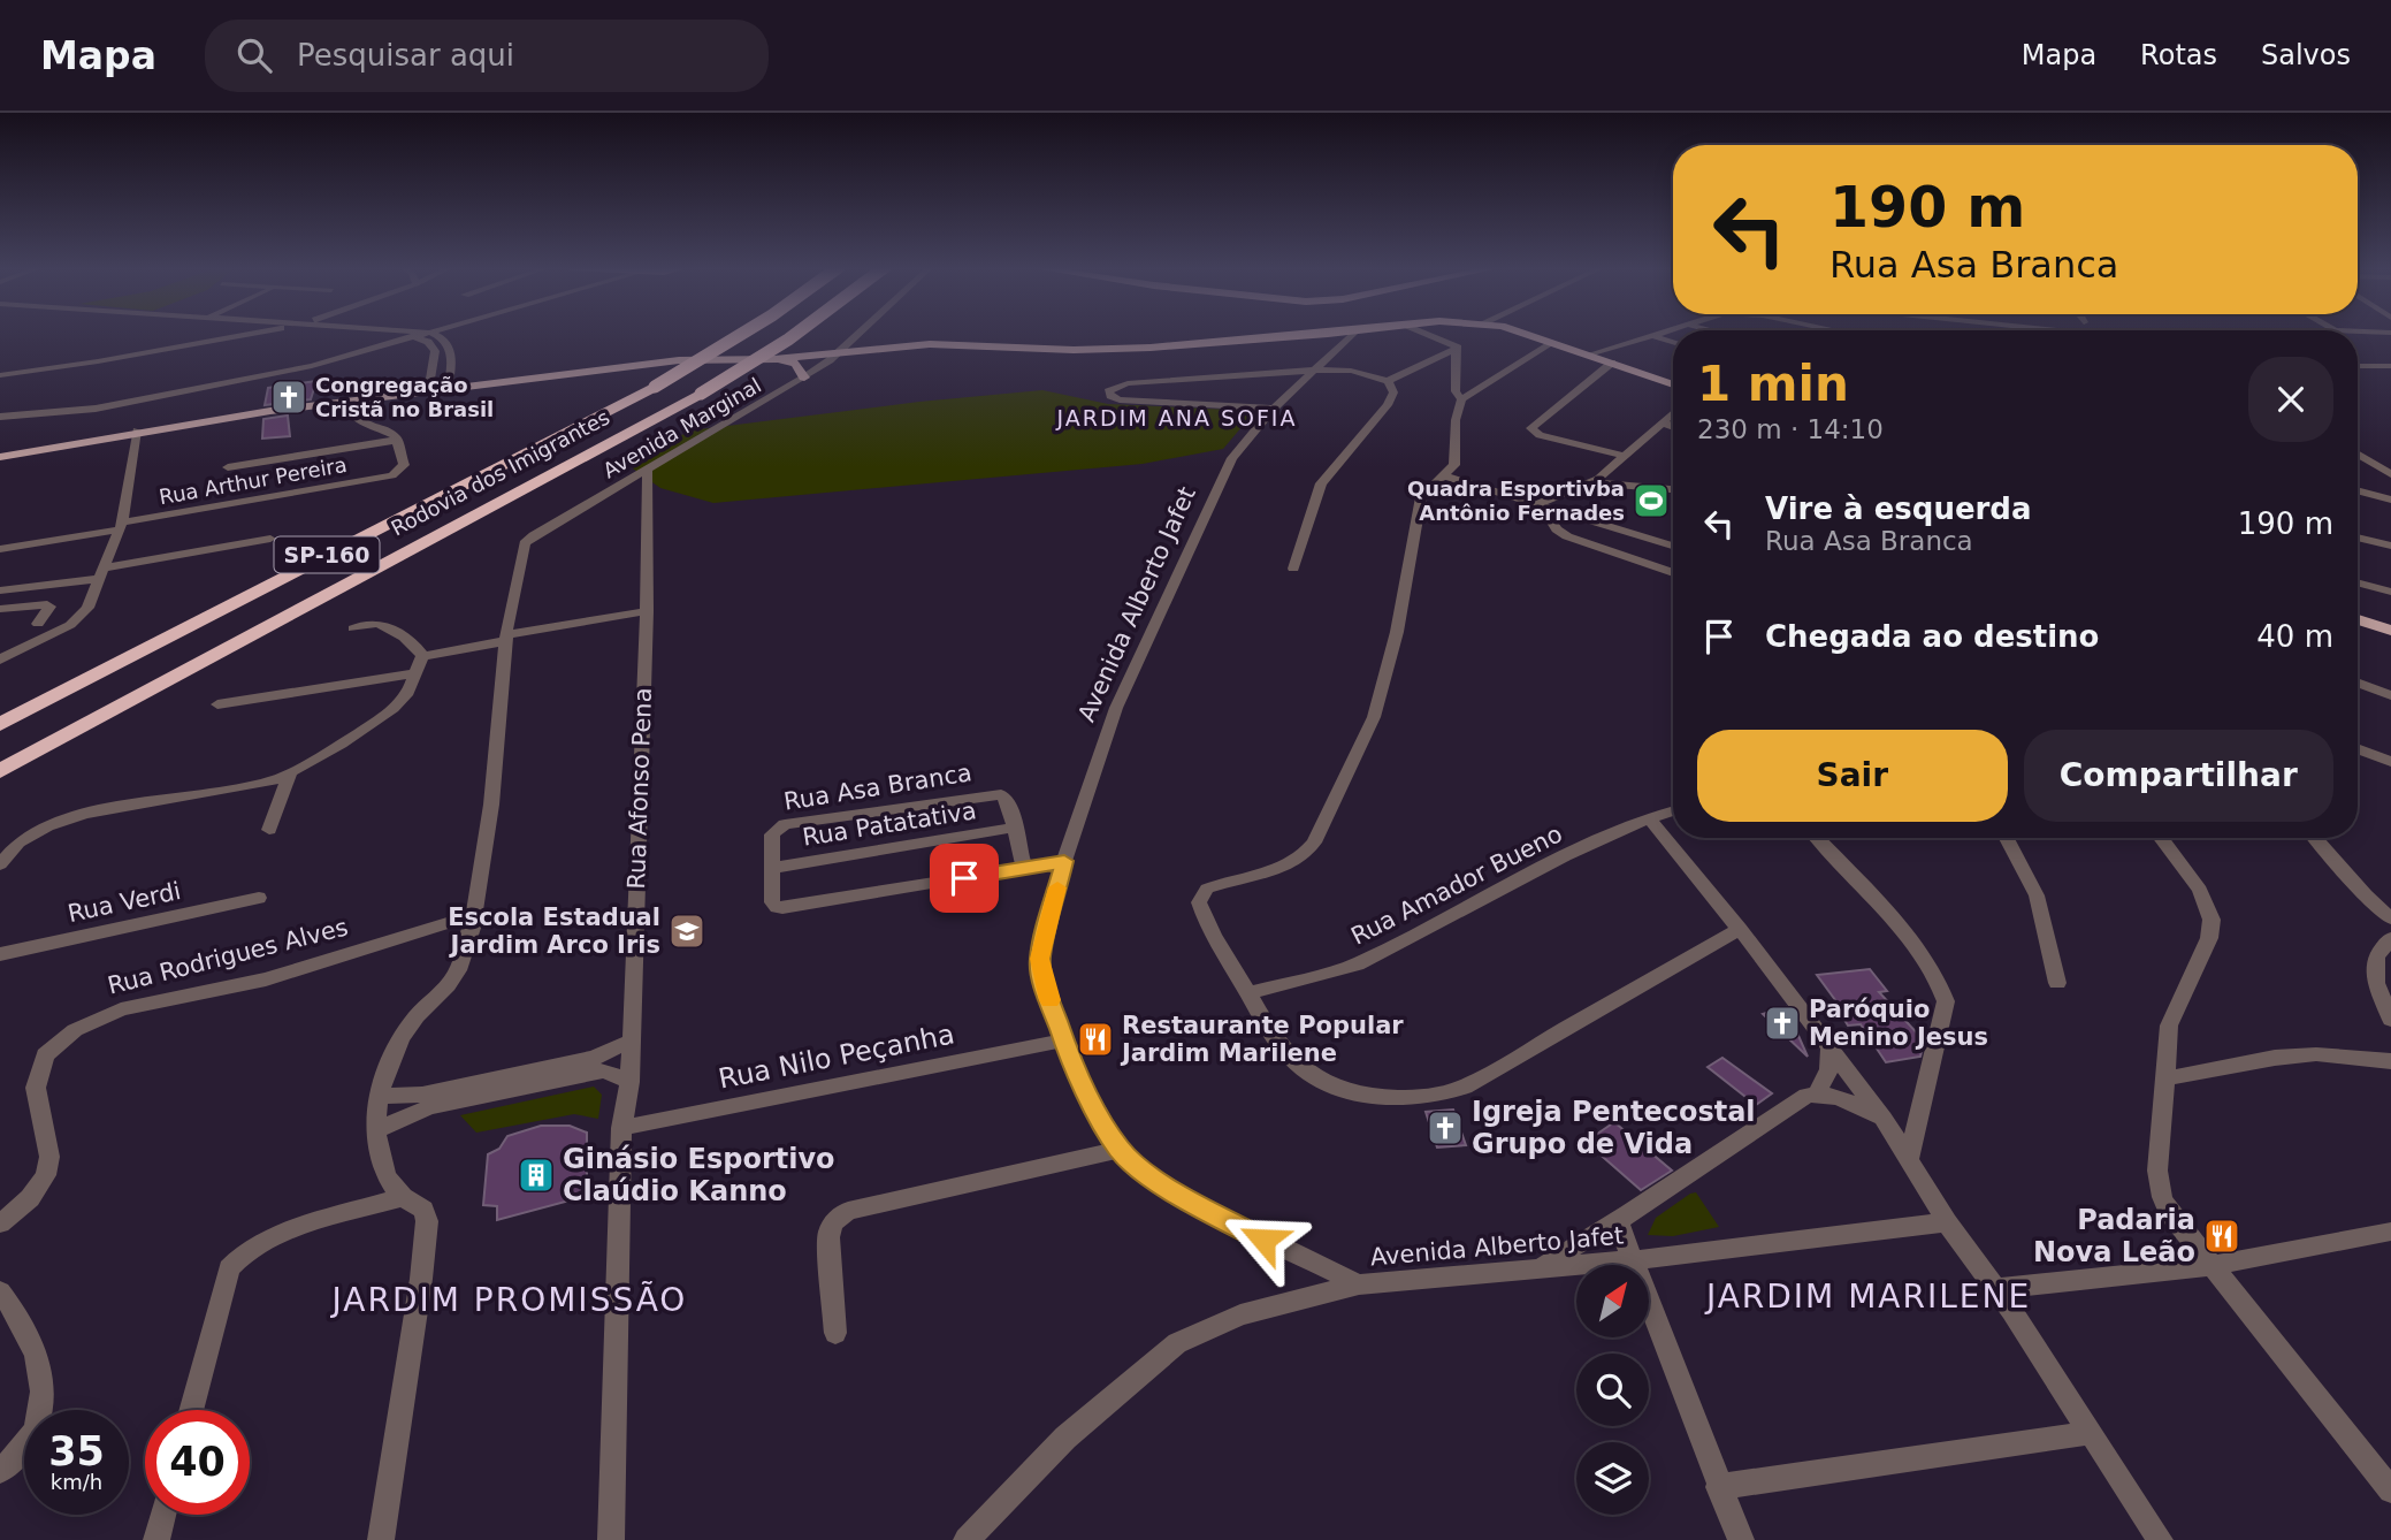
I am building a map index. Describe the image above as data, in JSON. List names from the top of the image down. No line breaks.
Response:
{"streets":{"highway":["Rodovia dos Imigrantes","SP-160"],"street":["Avenida Marginal","Rua Arthur Pereira","Avenida Alberto Jafet","Rua Asa Branca","Rua Afonso Pena","Rua Patatativa","Rua Amador Bueno","Rua Verdi","Rua Rodrigues Alves","Rua Nilo Peçanha"]},"crossings":[["Avenida Marginal","Rua Afonso Pena"],["Avenida Alberto Jafet","Rua Asa Branca"],["Avenida Alberto Jafet","Rua Nilo Peçanha"],["Rua Asa Branca","Rua Patatativa"],["Rua Afonso Pena","Rua Nilo Peçanha"]],"districts":["JARDIM ANA SOFIA","JARDIM MARILENE","JARDIM PROMISSÃO"],"places":{"church":["Congregação Cristã no Brasil","Paróquio Menino Jesus","Igreja Pentecostal Grupo de Vida"],"sports":["Quadra Esportivba Antônio Fernades"],"school or university":["Escola Estadual Jardim Arco Iris"],"restaurant":["Restaurante Popular Jardim Marilene","Padaria Nova Leão"],"building":["Ginásio Esportivo Claúdio Kanno"]},"north":"top right","page":{"header":"Mapa","search":"Pesquisar aqui","nav":["Mapa","Rotas","Salvos"],"turn":["190 m","Rua Asa Branca"],"heading":["1 min","230 m · 14:10"],"list":[{"name":"Vire à esquerda","note":"Rua Asa Branca","value":"190 m"},{"name":"Chegada ao destino","value":"40 m"}],"buttons":["Sair","Compartilhar"],"speed":"35 km/h","limit":"40"}}
